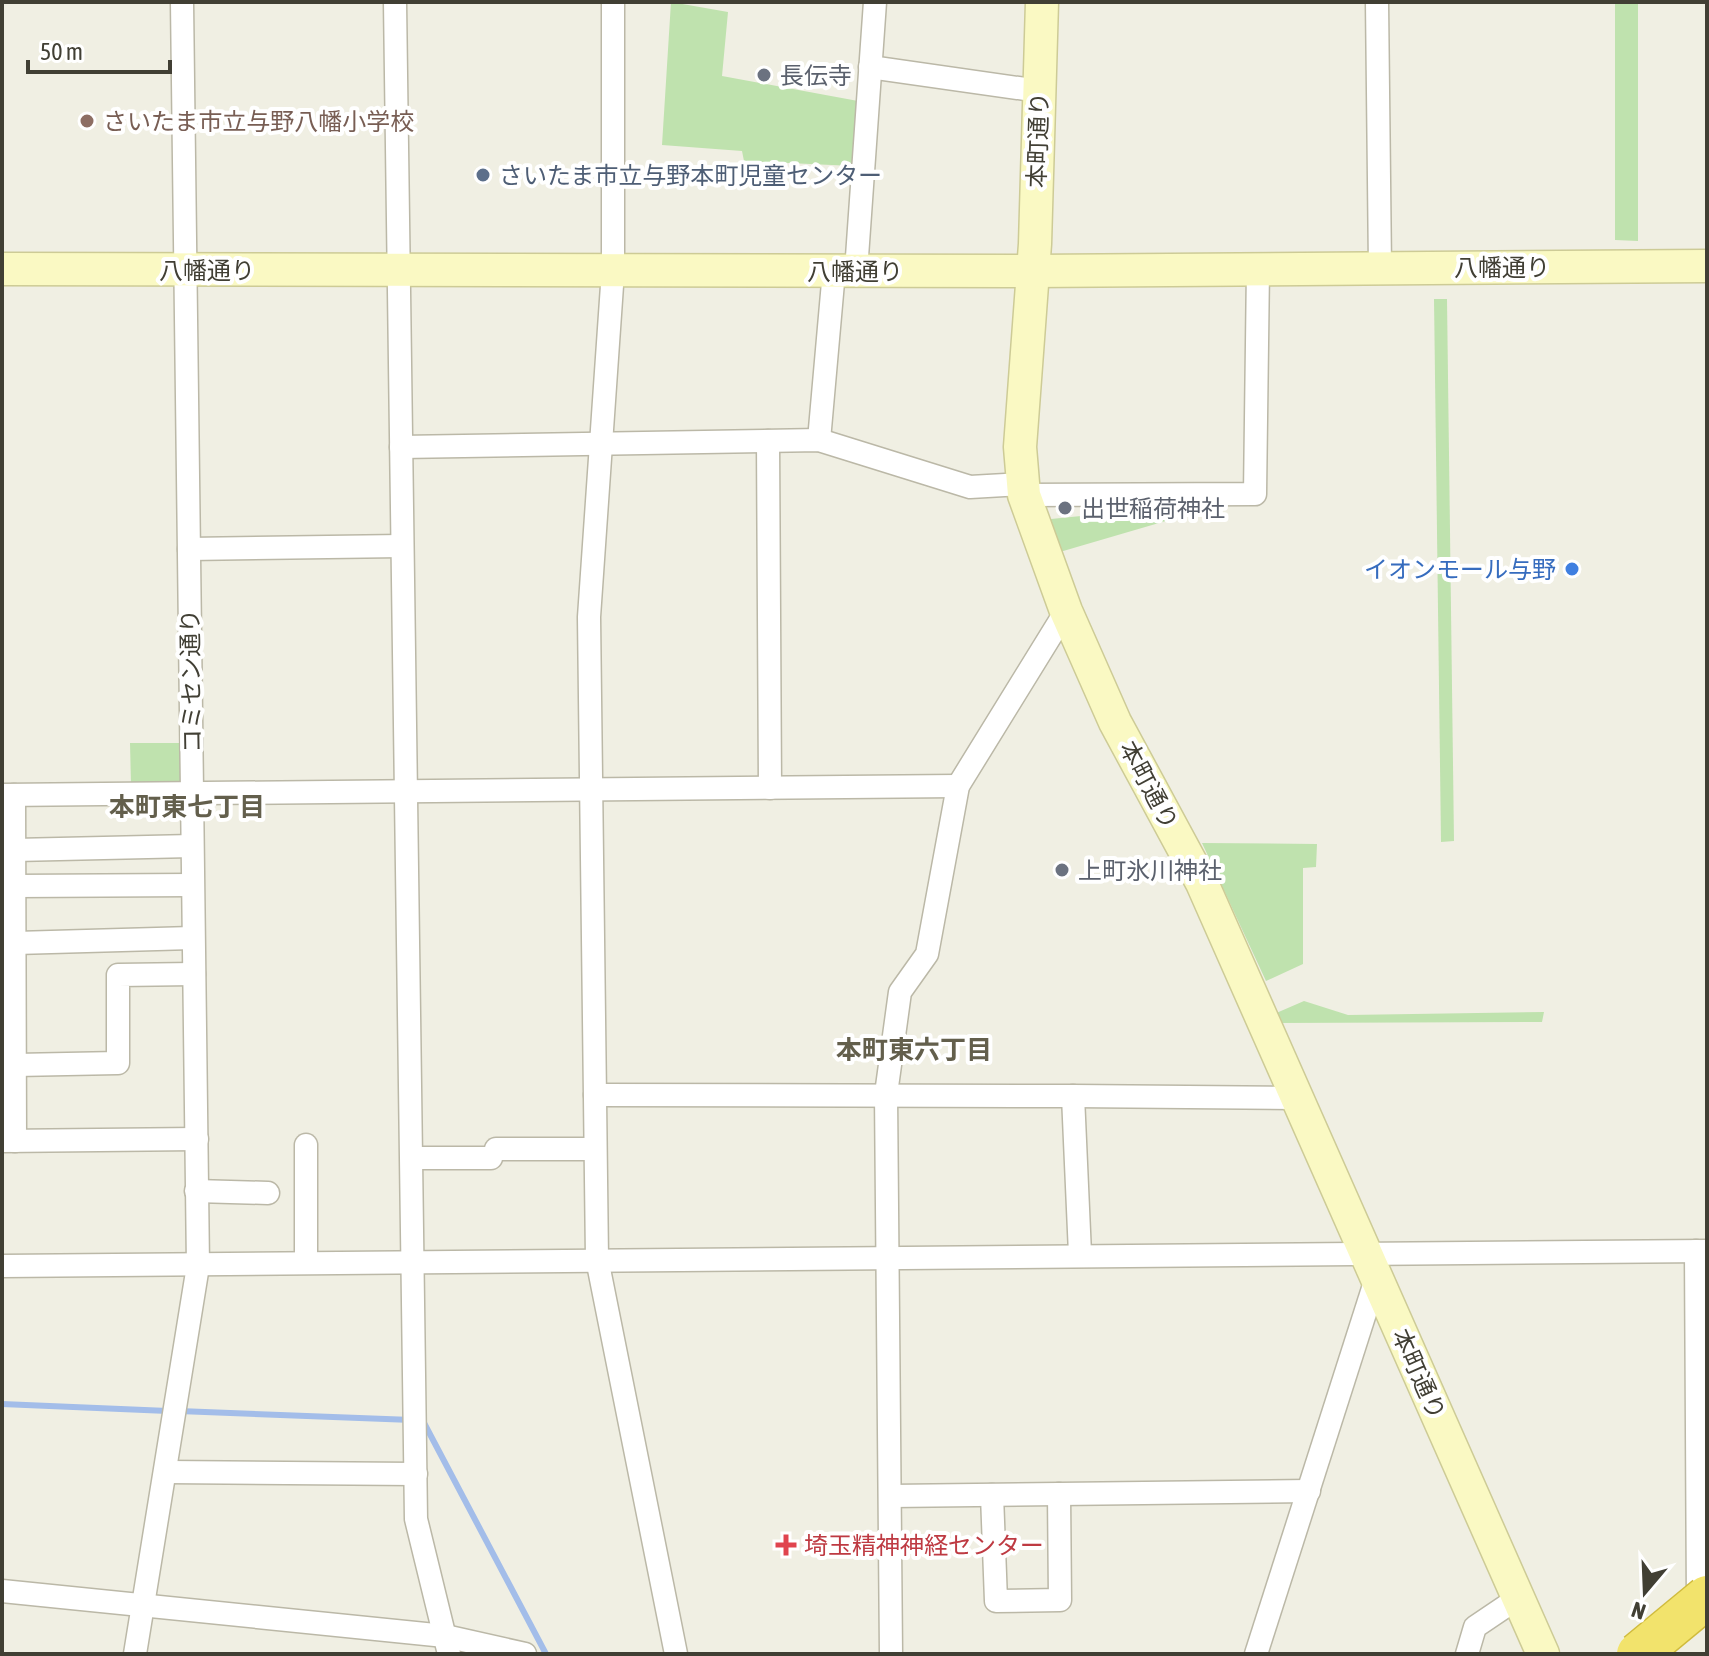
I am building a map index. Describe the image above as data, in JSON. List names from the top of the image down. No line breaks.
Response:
{"streets":{"main road":["本町通り","八幡通り"],"street":["コミセン通り"]},"crossings":[["本町通り","八幡通り"],["八幡通り","コミセン通り"]],"districts":["本町東七丁目","本町東六丁目"],"places":{"other":["長伝寺","さいたま市立与野八幡小学校","さいたま市立与野本町児童センター","出世稲荷神社","イオンモール与野","上町氷川神社"],"health":["埼玉精神神経センター"]},"scale_bar":"50 m","north":"bottom"}
